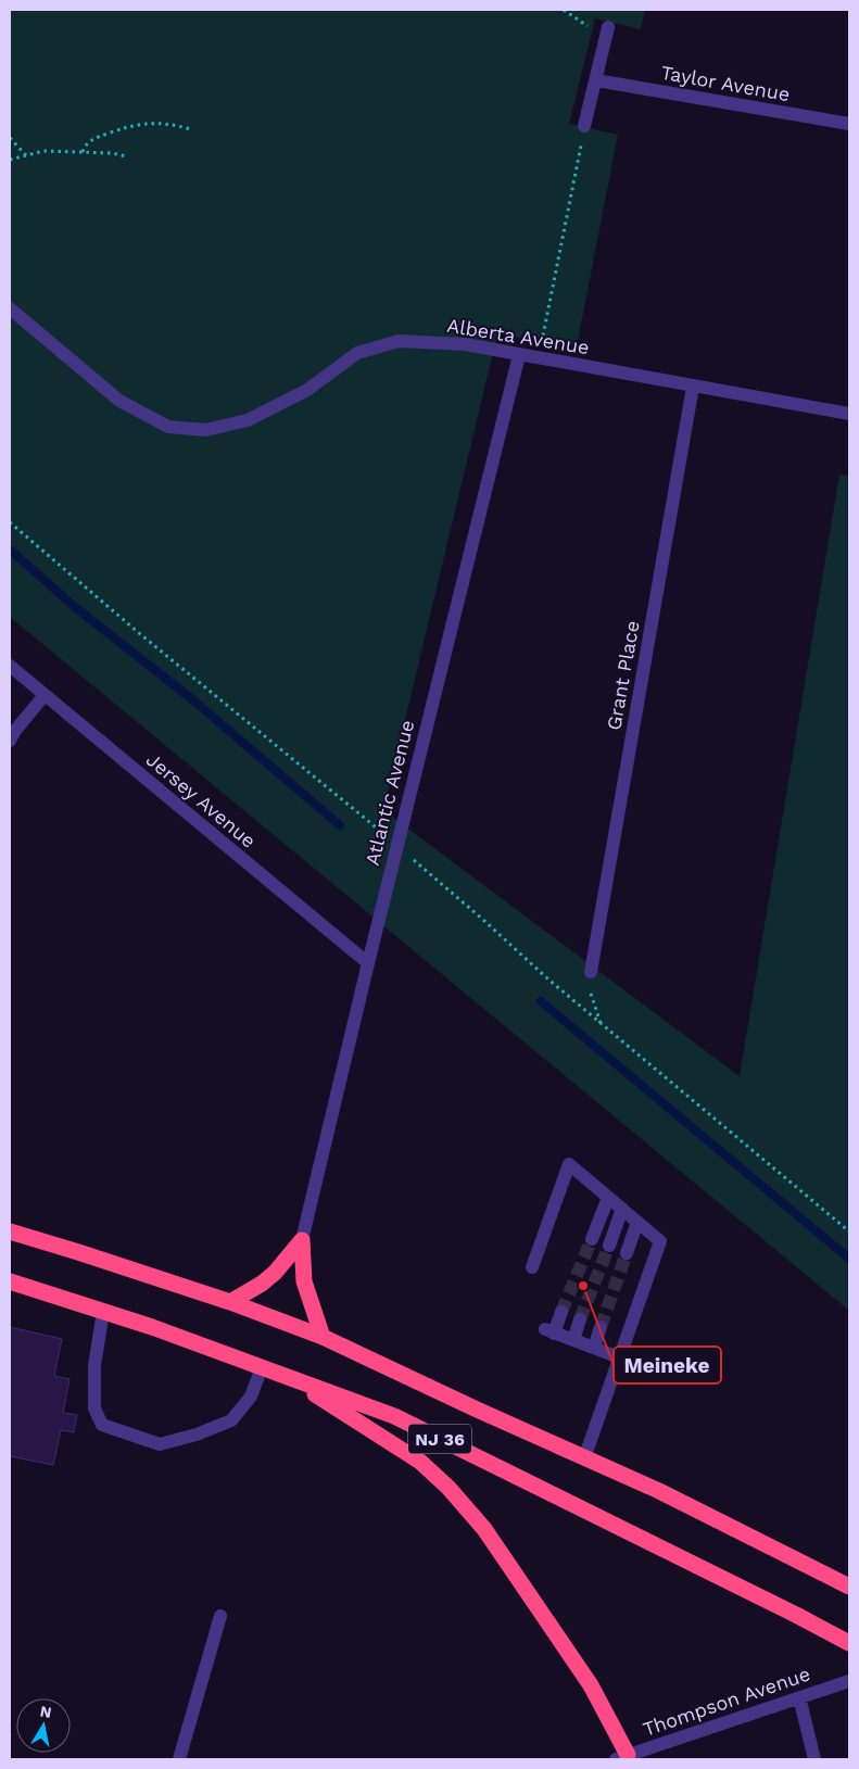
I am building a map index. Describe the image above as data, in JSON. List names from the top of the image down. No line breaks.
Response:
{"streets":{"highway":["NJ 36"],"street":["Taylor Avenue","Alberta Avenue","Grant Place","Atlantic Avenue","Jersey Avenue","Thompson Avenue"]},"crossings":[["Alberta Avenue","Grant Place"],["Alberta Avenue","Atlantic Avenue"],["Atlantic Avenue","Jersey Avenue"]],"places":["Meineke"],"north":"top"}
